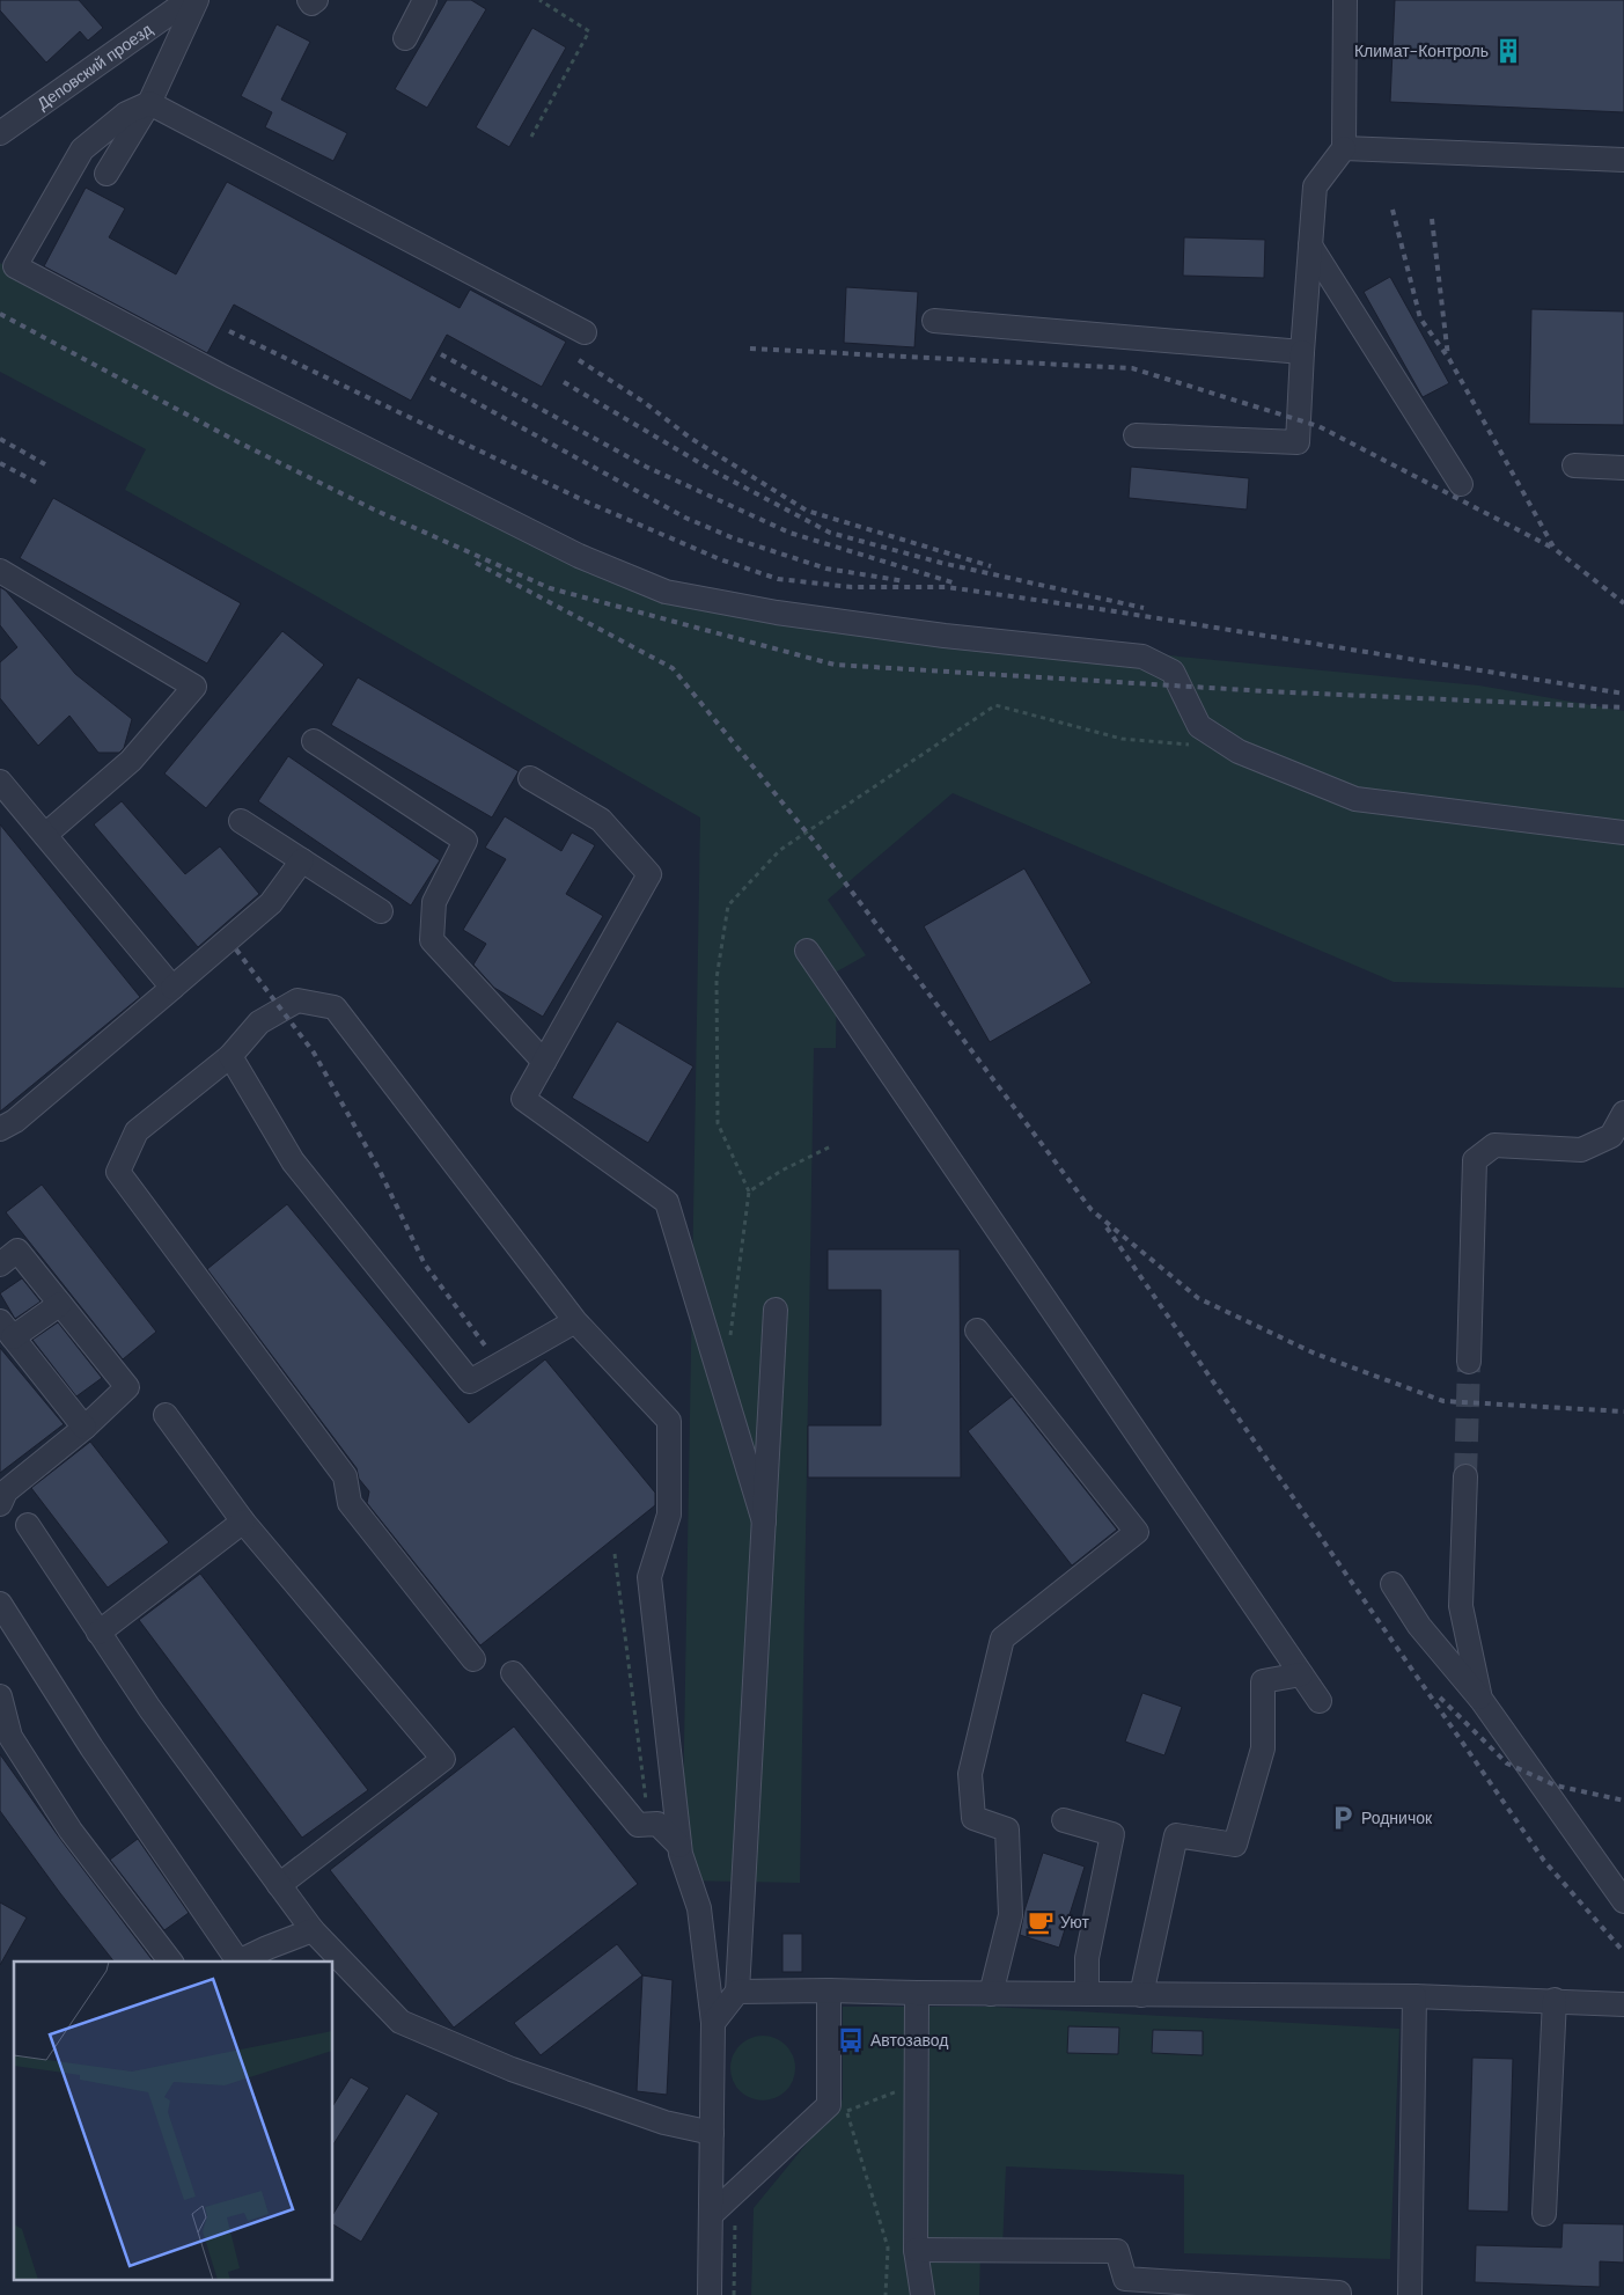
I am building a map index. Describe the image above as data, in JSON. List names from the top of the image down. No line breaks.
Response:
{"streets":{"street":["Деповский проезд"]},"places":{"building":["Климат-Контроль"],"parking":["Родничок"],"cafe":["Уют"],"bus stop":["Автозавод"]}}
